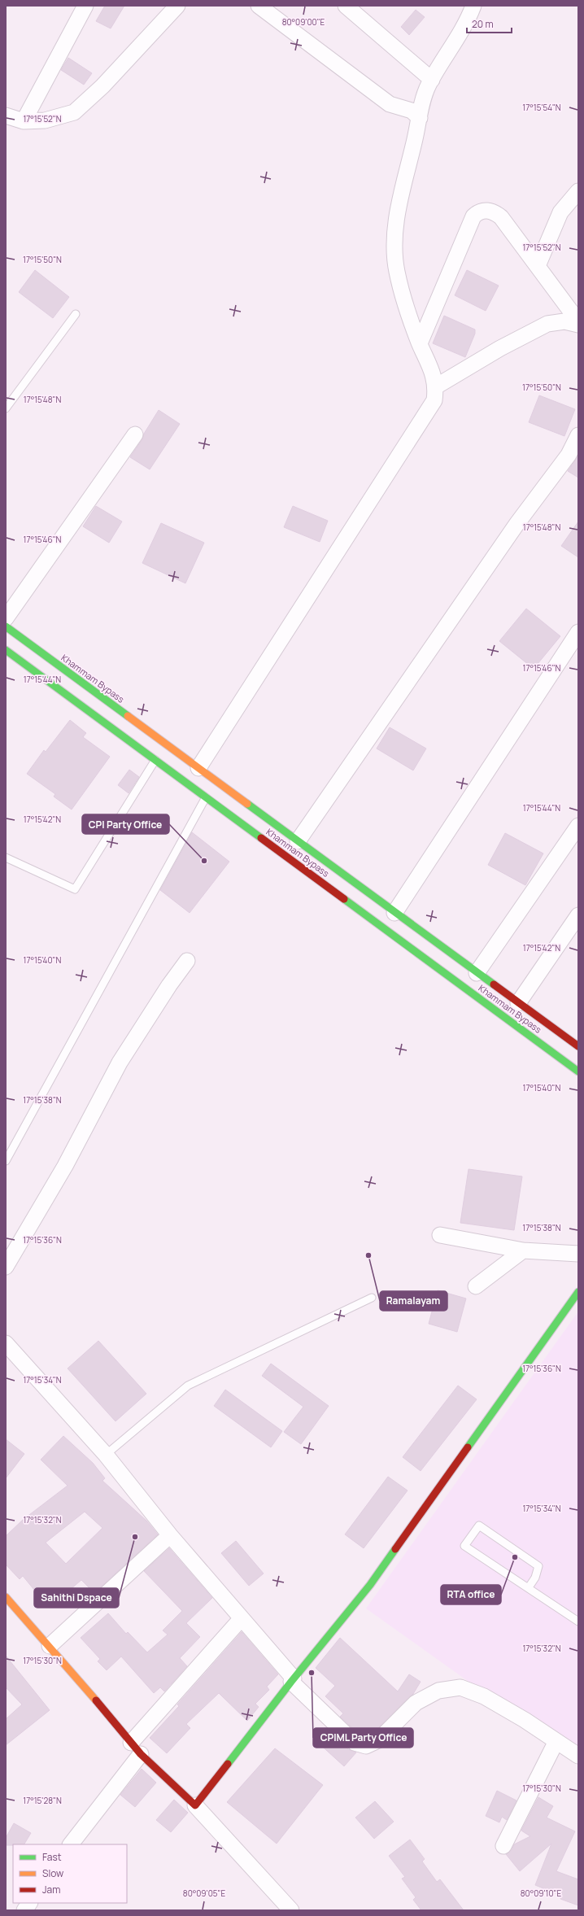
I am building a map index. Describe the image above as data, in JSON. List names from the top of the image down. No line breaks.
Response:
{"streets":{"main road":["Khammam Bypass"]},"places":["CPI Party Office","Ramalayam","Sahithi Dspace","RTA office","CPIML Party Office"],"legend":["Fast","Slow","Jam"],"scale_bar":"20 m","coordinates":["80°09'00\"E","17°15'54\"N","17°15'52\"N","17°15'50\"N","17°15'48\"N","17°15'46\"N","17°15'44\"N","17°15'42\"N","17°15'40\"N","17°15'38\"N","17°15'36\"N","17°15'34\"N","17°15'32\"N","17°15'30\"N","17°15'28\"N","80°09'05\"E","80°09'10\"E"]}
